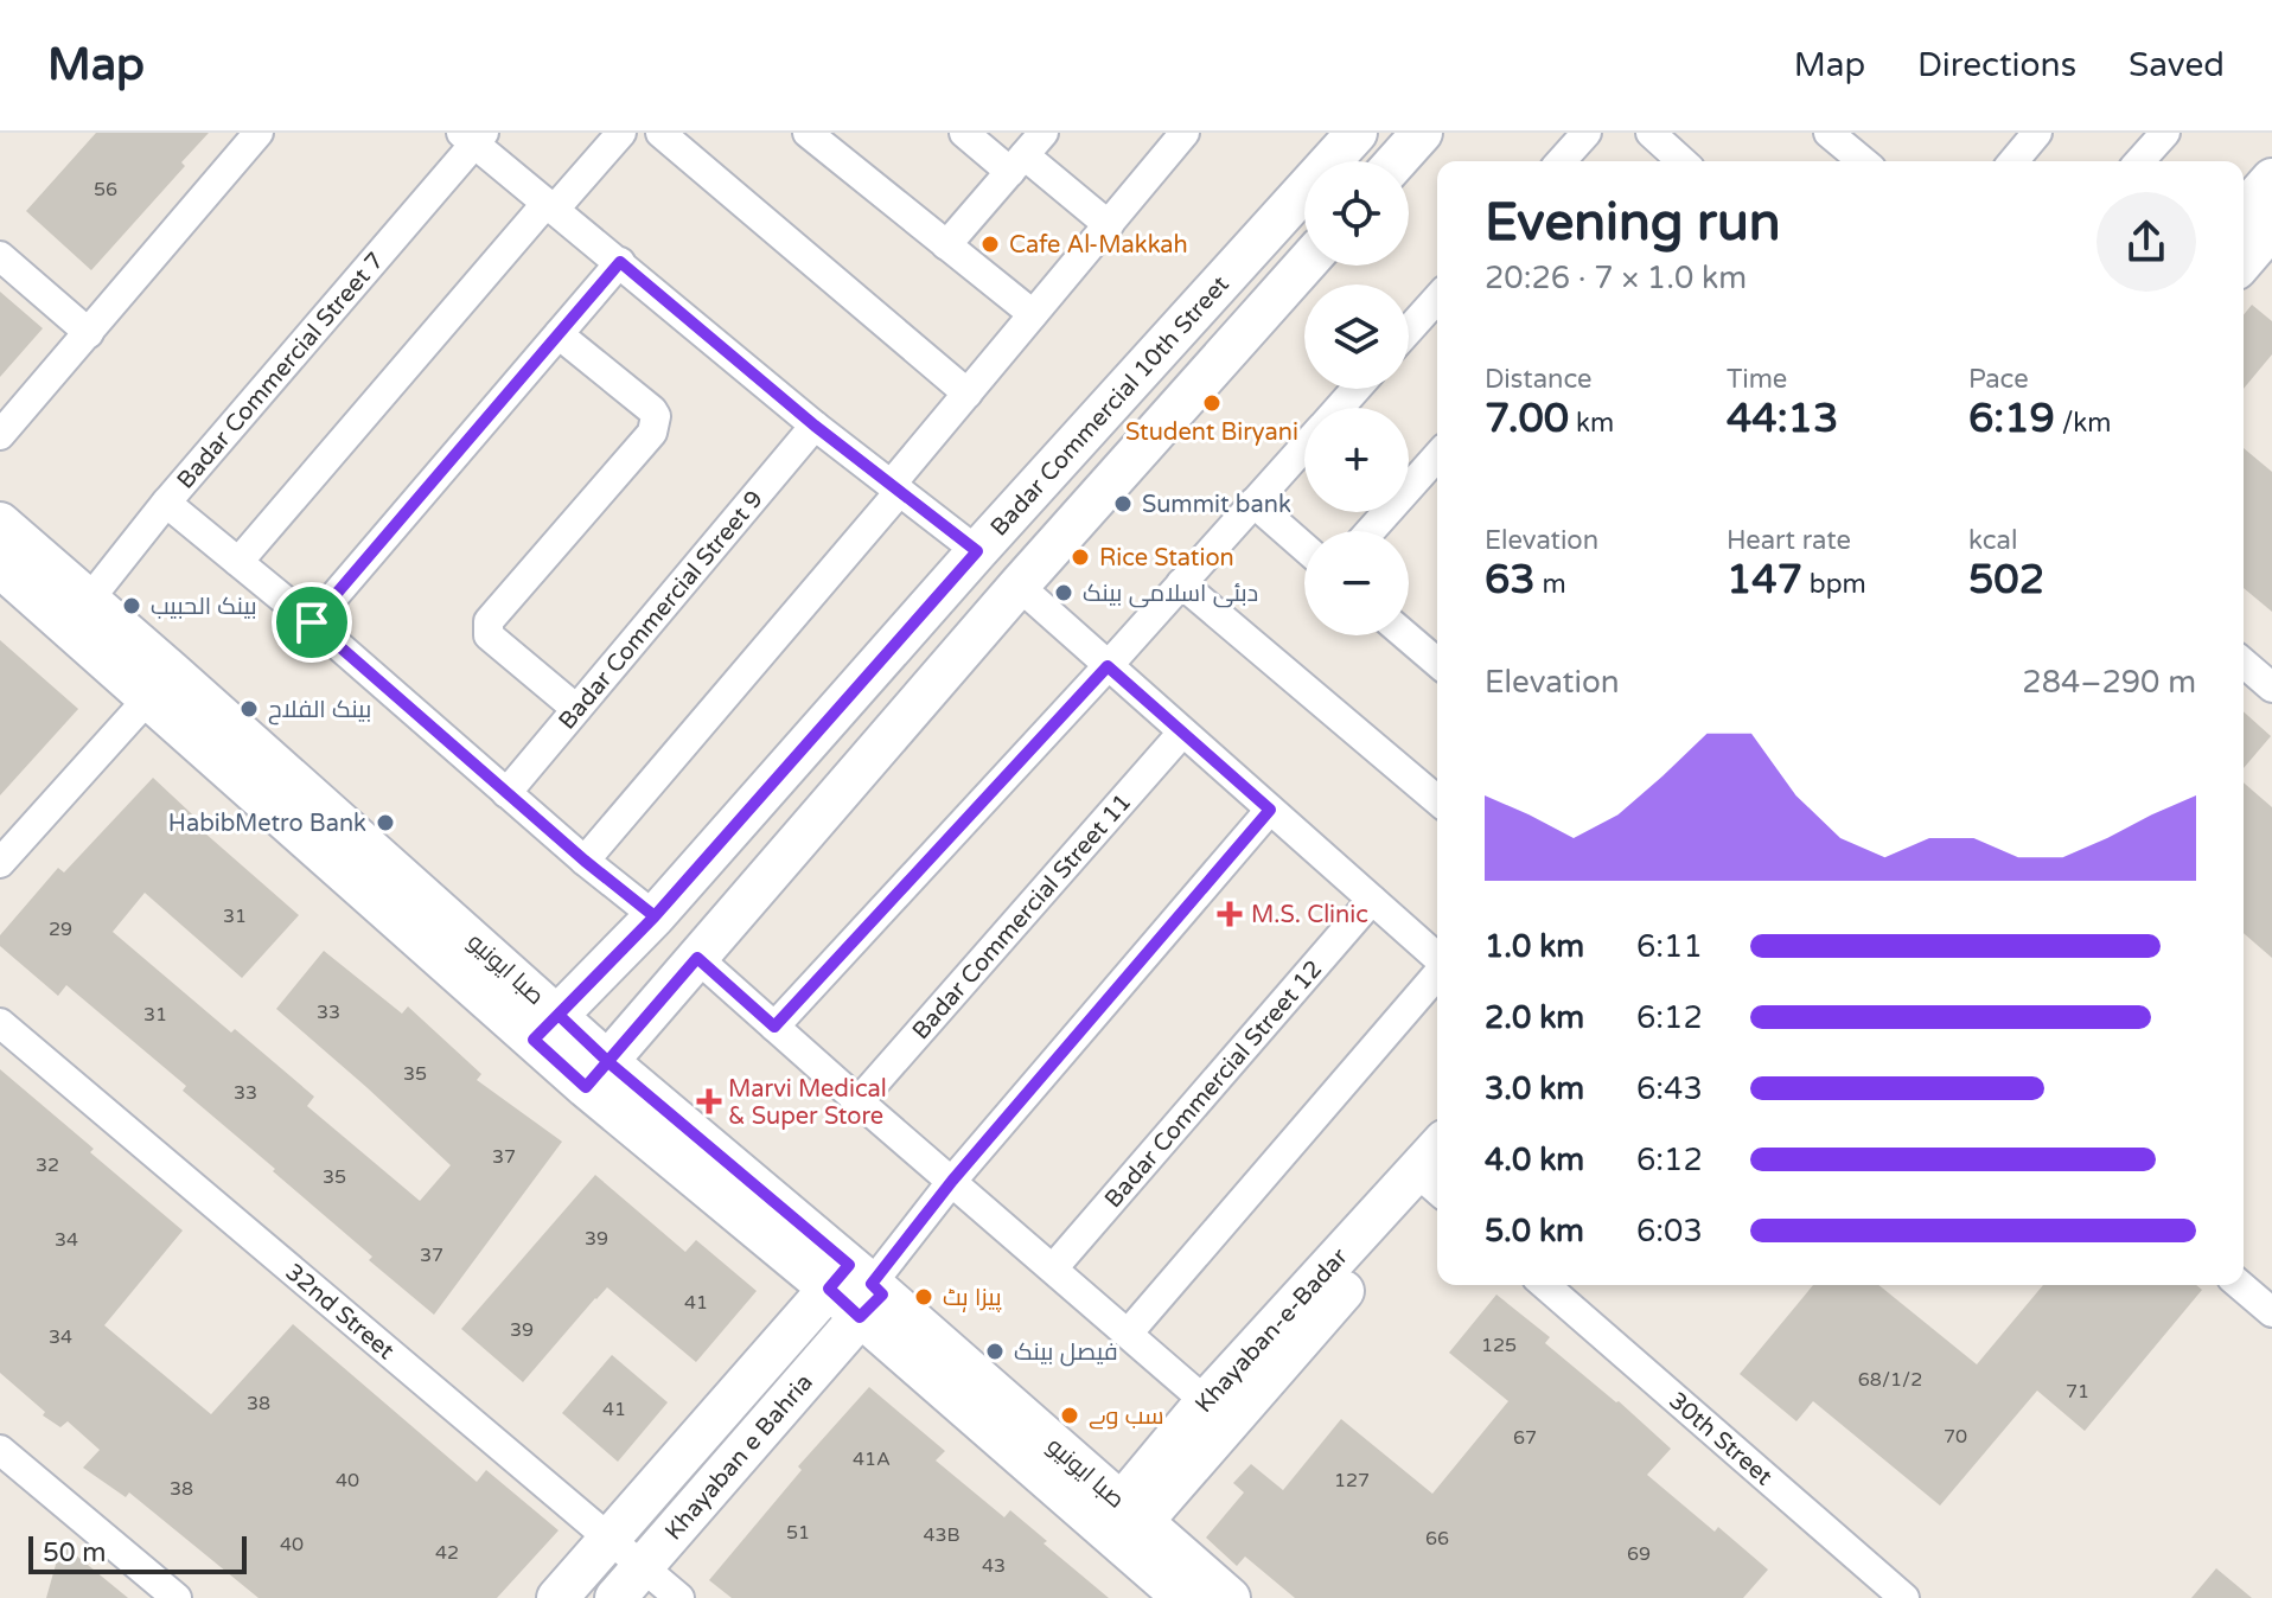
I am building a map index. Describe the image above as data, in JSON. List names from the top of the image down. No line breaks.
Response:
{"streets":{"main road":["Badar Commercial 10th Street","صبا ایونیو","Khayaban-e-Badar","Khayaban e Bahria"],"street":["Badar Commercial Street 7","Badar Commercial Street 9","Badar Commercial Street 11","Badar Commercial Street 12","32nd Street","30th Street"]},"crossings":[["Badar Commercial Street 7","صبا ایونیو"],["Badar Commercial 10th Street","صبا ایونیو"],["صبا ایونیو","Khayaban-e-Badar"],["صبا ایونیو","Khayaban e Bahria"],["32nd Street","Khayaban e Bahria"]],"places":{"other":["Cafe Al-Makkah","Student Biryani","Summit bank","Rice Station","دبئی اسلامی بینک","بينک الحبيب","بینک الفلاح","HabibMetro Bank","پیزا ہٹ","فیصل بینک","سب وے"],"health":["M.S. Clinic","Marvi Medical & Super Store"]},"house_numbers":["56","31","29","33","31","35","33","37","32","35","39","34","37","41","39","34","125","68/1/2","71","38","41","70","67","41A","40","127","38","51","43B","66","40","42","69","43"],"scale_bar":"50 m","page":{"header":"Map","nav":["Map","Directions","Saved"],"map_buttons":["+","−"],"heading":["Evening run","20:26 · 7 × 1.0 km"],"stats":[["Distance","7.00 km"],["Time","44:13"],["Pace","6:19 /km"],["Elevation","63 m"],["Heart rate","147 bpm"],["kcal","502"]],"chart":["Elevation","284–290 m"],"list":[{"name":"1.0 km","note":"6:11"},{"name":"2.0 km","note":"6:12"},{"name":"3.0 km","note":"6:43"},{"name":"4.0 km","note":"6:12"},{"name":"5.0 km","note":"6:03"}],"scale":"50 m"}}
